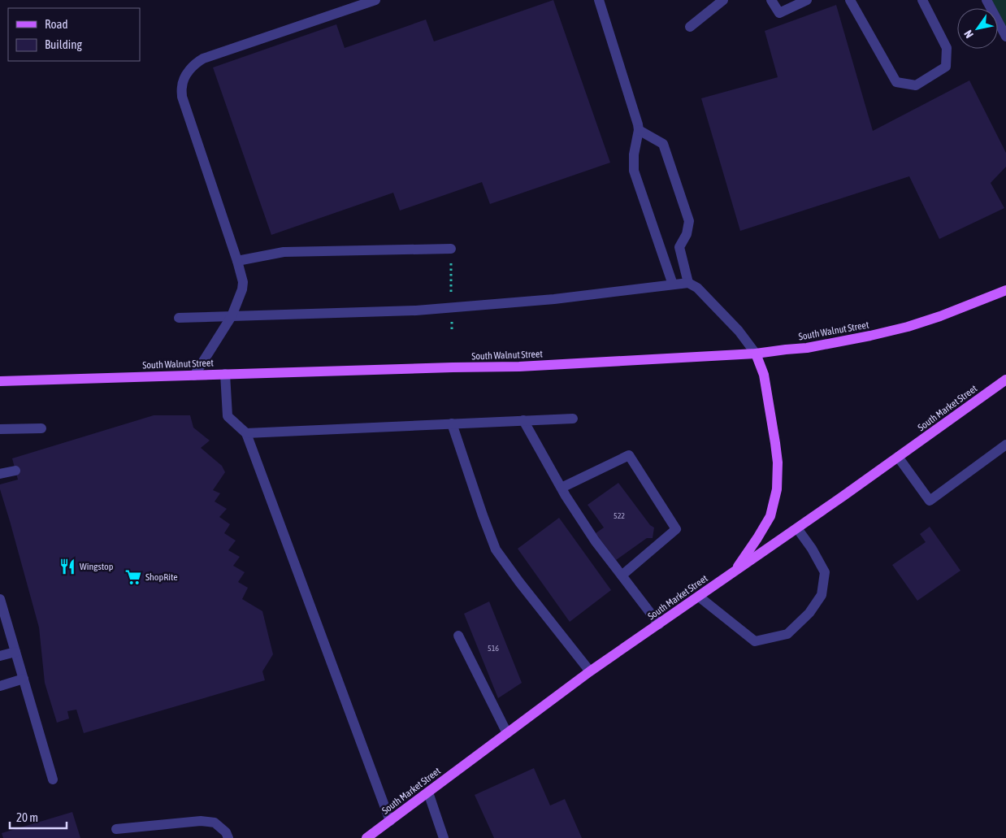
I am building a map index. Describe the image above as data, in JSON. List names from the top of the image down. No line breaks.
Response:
{"streets":{"main road":["South Walnut Street","South Market Street"]},"places":{"restaurant":["Wingstop"],"supermarket":["ShopRite"]},"house_numbers":["522","516"],"legend":["Road","Building"],"scale_bar":"20 m","north":"bottom left"}
